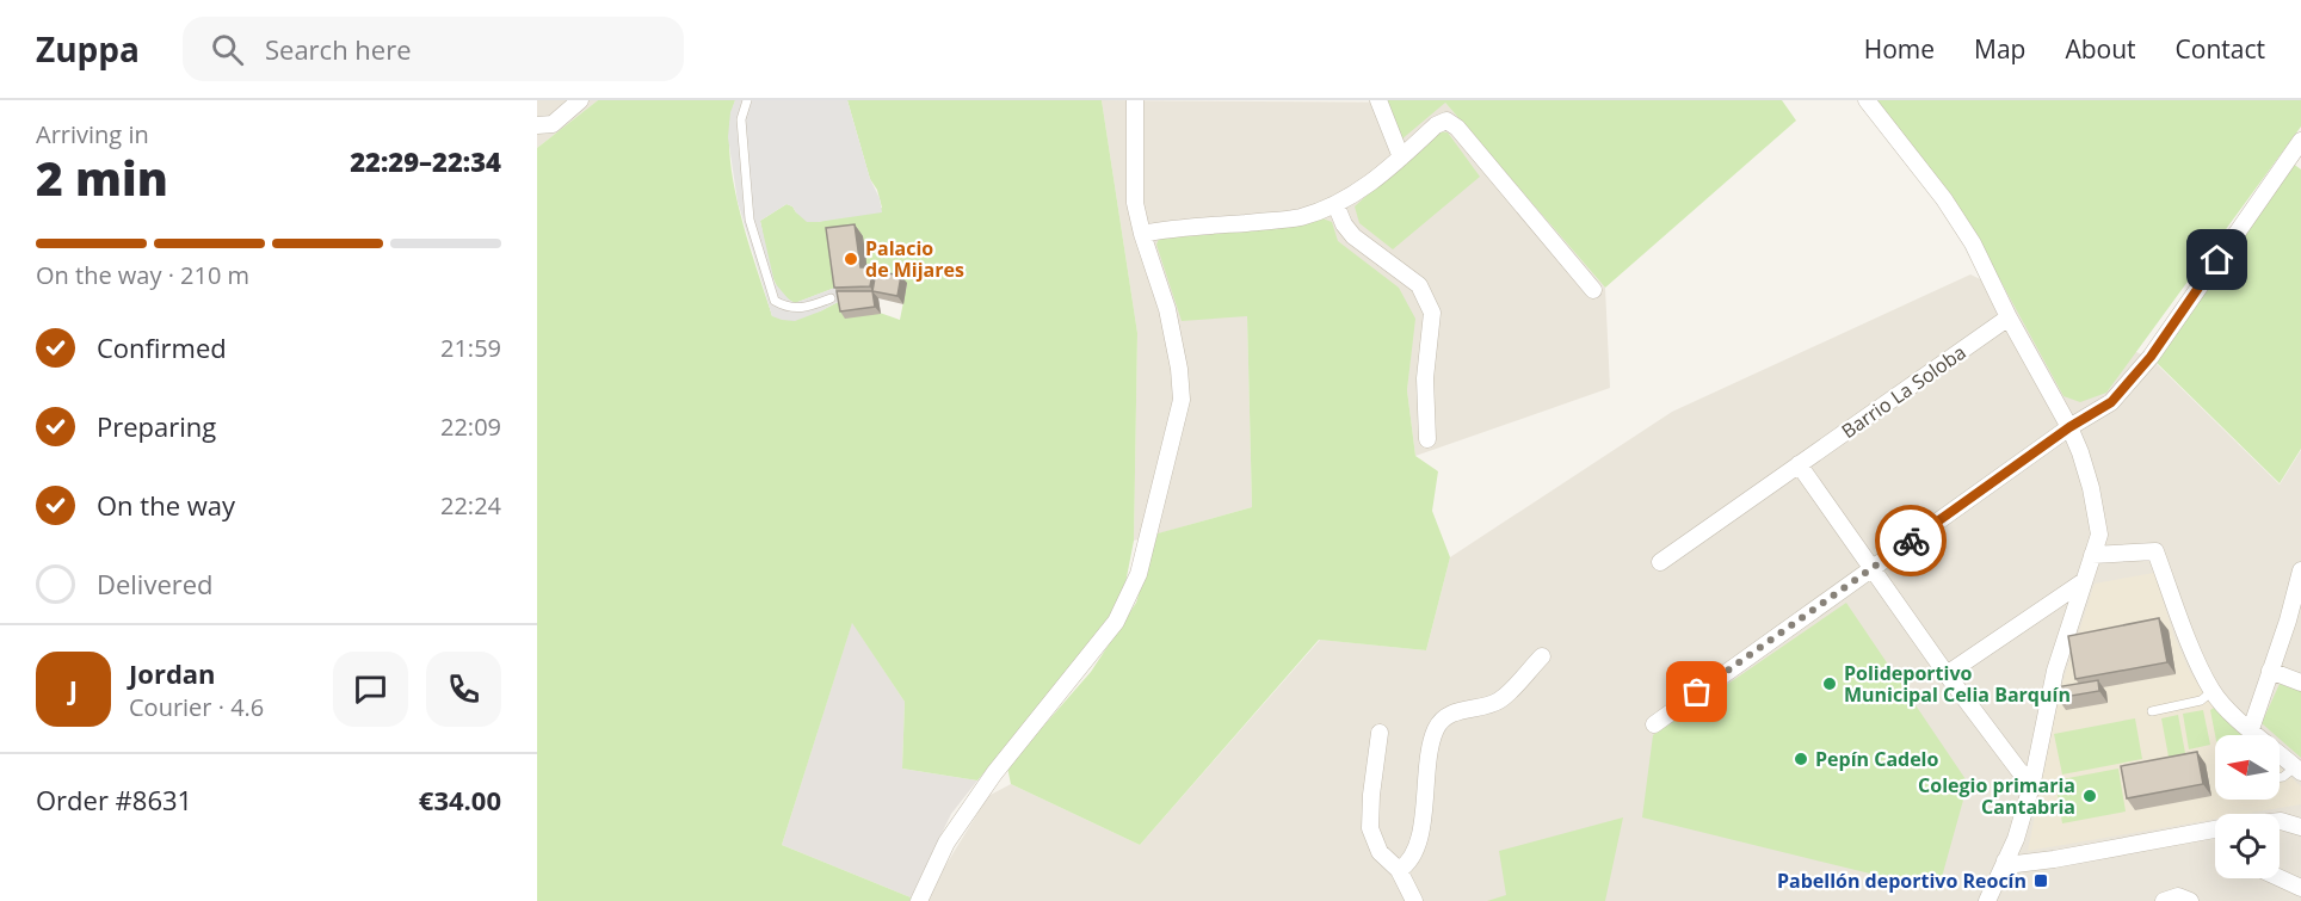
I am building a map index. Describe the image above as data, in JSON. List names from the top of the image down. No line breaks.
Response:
{"streets":{"street":["Barrio La Soloba"]},"places":{"other":["Palacio de Mijares","Polideportivo Municipal Celia Barquín","Pepín Cadelo","Colegio primaria Cantabria"],"transit":["Pabellón deportivo Reocín"]},"north":"left","page":{"header":"Zuppa","search":"Search here","nav":["Home","Map","About","Contact"],"heading":["2 min","Arriving in","22:29–22:34"],"panel":["Jordan","Courier · 4.6","Order #8631","€34.00"],"bar":"On the way · 210 m","list":[["Confirmed","21:59"],["Preparing","22:09"],["On the way","22:24"],"Delivered"],"round":"J"}}
